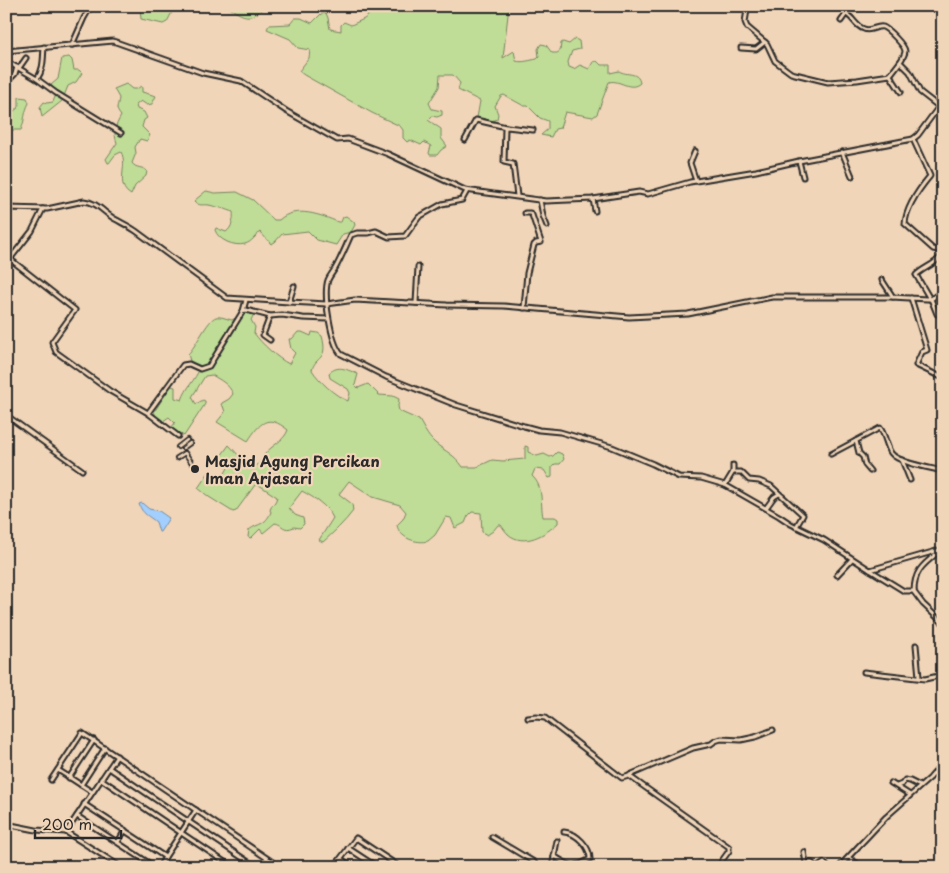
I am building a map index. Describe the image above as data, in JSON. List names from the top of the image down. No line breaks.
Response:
{"places":["Masjid Agung Percikan Iman Arjasari"],"scale_bar":"200 m"}
